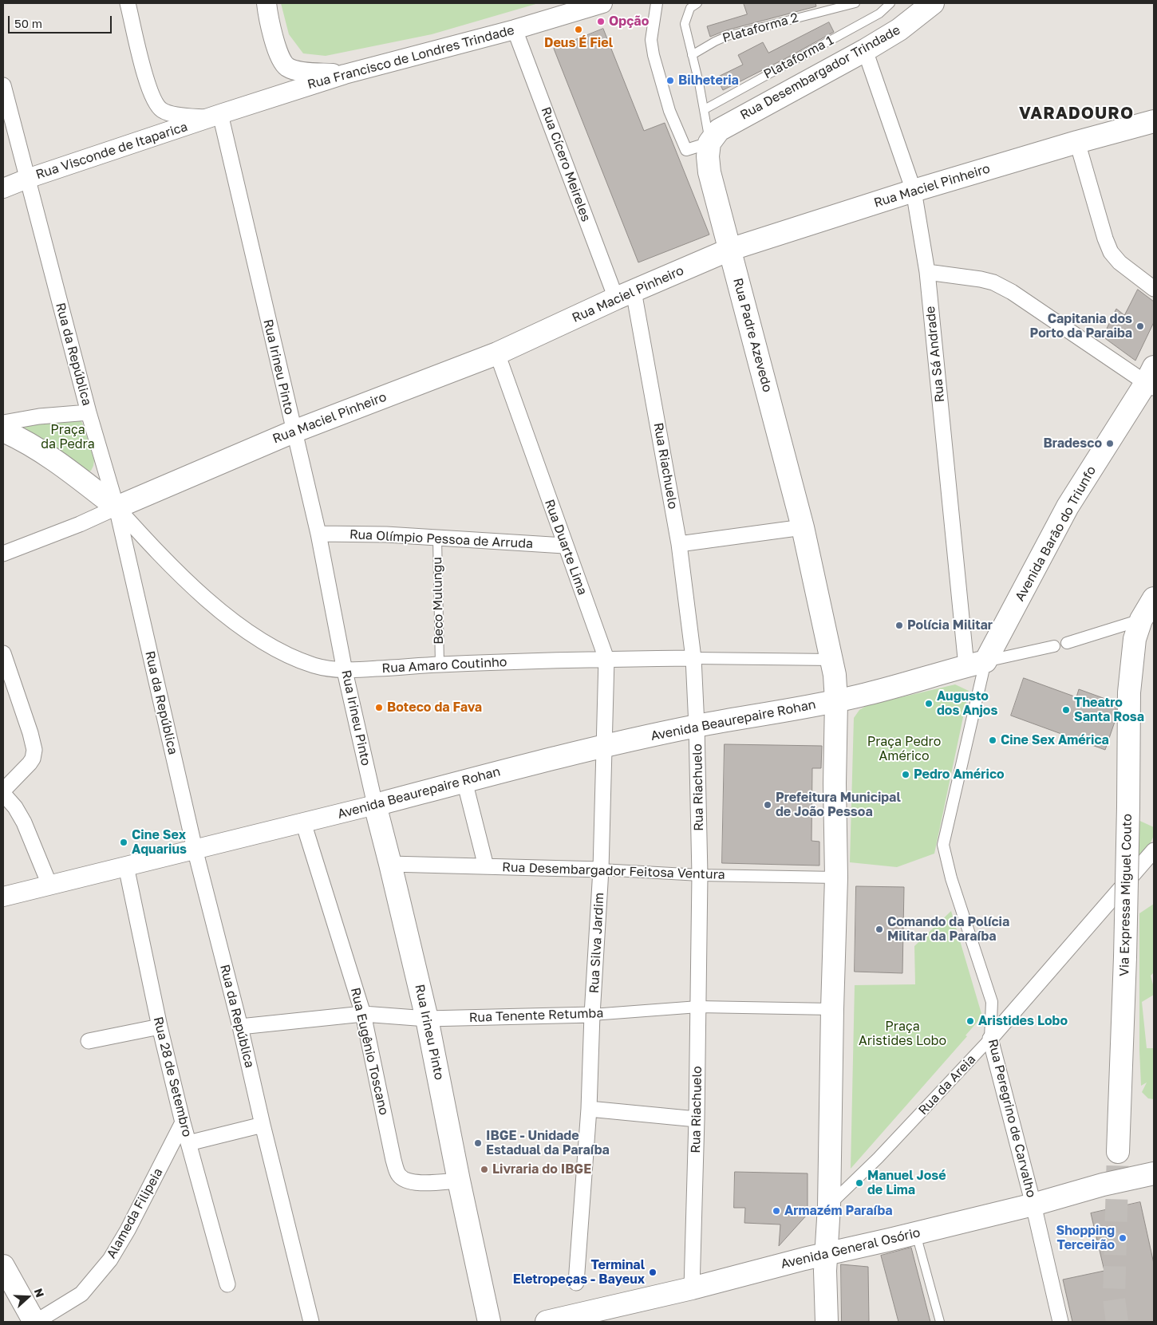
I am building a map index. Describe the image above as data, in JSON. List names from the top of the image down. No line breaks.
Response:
{"streets":{"main road":["Rua Desembargador Trindade","Rua Maciel Pinheiro","Rua Padre Azevedo","Rua Irineu Pinto","Avenida Barão do Triunfo","Avenida Beaurepaire Rohan","Via Expressa Miguel Couto","Avenida General Osório"],"street":["Rua Francisco de Londres Trindade","Rua Visconde de Itaparica","Rua Cícero Meireles","Rua da República","Rua Sá Andrade","Rua Riachuelo","Rua Olímpio Pessoa de Arruda","Rua Duarte Lima","Rua Amaro Coutinho","Rua Desembargador Feitosa Ventura","Rua Silva Jardim","Rua Tenente Retumba","Rua Eugênio Toscano","Rua 28 de Setembro","Rua da Areia","Rua Peregrino de Carvalho","Alameda Filipeia"],"lane":["Plataforma 2","Plataforma 1","Beco Mulungu"]},"crossings":[["Rua Francisco de Londres Trindade","Rua Visconde de Itaparica"],["Rua Francisco de Londres Trindade","Rua Cícero Meireles"],["Rua Francisco de Londres Trindade","Rua Irineu Pinto"],["Rua Desembargador Trindade","Rua Padre Azevedo"],["Rua Desembargador Trindade","Rua Sá Andrade"],["Rua Visconde de Itaparica","Rua da República"],["Rua Visconde de Itaparica","Rua Irineu Pinto"],["Rua Cícero Meireles","Rua Maciel Pinheiro"],["Rua Cícero Meireles","Rua Riachuelo"],["Rua Maciel Pinheiro","Rua Padre Azevedo"],["Rua Maciel Pinheiro","Rua da República"],["Rua Maciel Pinheiro","Rua Sá Andrade"],["Rua Maciel Pinheiro","Rua Irineu Pinto"],["Rua Maciel Pinheiro","Rua Riachuelo"],["Rua Maciel Pinheiro","Rua Duarte Lima"],["Rua Maciel Pinheiro","Rua Amaro Coutinho"],["Rua Padre Azevedo","Rua Amaro Coutinho"],["Rua Padre Azevedo","Avenida Beaurepaire Rohan"],["Rua da República","Rua Amaro Coutinho"],["Rua da República","Avenida Beaurepaire Rohan"],["Rua da República","Rua Tenente Retumba"],["Rua Sá Andrade","Avenida Barão do Triunfo"],["Rua Sá Andrade","Rua Peregrino de Carvalho"],["Rua Irineu Pinto","Rua Olímpio Pessoa de Arruda"],["Rua Irineu Pinto","Rua Amaro Coutinho"],["Rua Irineu Pinto","Avenida Beaurepaire Rohan"],["Rua Irineu Pinto","Rua Desembargador Feitosa Ventura"],["Rua Irineu Pinto","Rua Tenente Retumba"],["Rua Irineu Pinto","Rua Eugênio Toscano"],["Rua Riachuelo","Rua Amaro Coutinho"],["Rua Riachuelo","Avenida Beaurepaire Rohan"],["Rua Riachuelo","Rua Desembargador Feitosa Ventura"],["Rua Riachuelo","Rua Tenente Retumba"],["Rua Riachuelo","Avenida General Osório"],["Avenida Barão do Triunfo","Rua Peregrino de Carvalho"],["Rua Olímpio Pessoa de Arruda","Rua Duarte Lima"],["Rua Olímpio Pessoa de Arruda","Beco Mulungu"],["Rua Duarte Lima","Rua Amaro Coutinho"],["Rua Duarte Lima","Avenida Beaurepaire Rohan"],["Rua Duarte Lima","Rua Silva Jardim"],["Beco Mulungu","Rua Amaro Coutinho"],["Avenida Beaurepaire Rohan","Rua Silva Jardim"],["Avenida Beaurepaire Rohan","Rua Eugênio Toscano"],["Avenida Beaurepaire Rohan","Rua 28 de Setembro"],["Rua Desembargador Feitosa Ventura","Rua Silva Jardim"],["Rua Silva Jardim","Rua Tenente Retumba"],["Rua Tenente Retumba","Rua Eugênio Toscano"],["Rua 28 de Setembro","Alameda Filipeia"],["Rua da Areia","Rua Peregrino de Carvalho"],["Rua Peregrino de Carvalho","Avenida General Osório"]],"districts":["VARADOURO"],"parks":["Praça da Pedra","Praça Pedro Américo","Praça Aristides Lobo"],"places":["Opção","Deus É Fiel","Bilheteria","Capitania dos Porto da Paraiba","Bradesco","Polícia Militar","Augusto dos Anjos","Boteco da Fava","Theatro Santa Rosa","Cine Sex América","Pedro Américo","Prefeitura Municipal de João Pessoa","Cine Sex Aquarius","Comando da Polícia Militar da Paraíba","Aristides Lobo","IBGE - Unidade Estadual da Paraíba","Livraria do IBGE","Manuel José de Lima","Armazém Paraíba","Shopping Terceirão","Terminal Eletropeças - Bayeux"],"scale_bar":"50 m","north":"right"}
